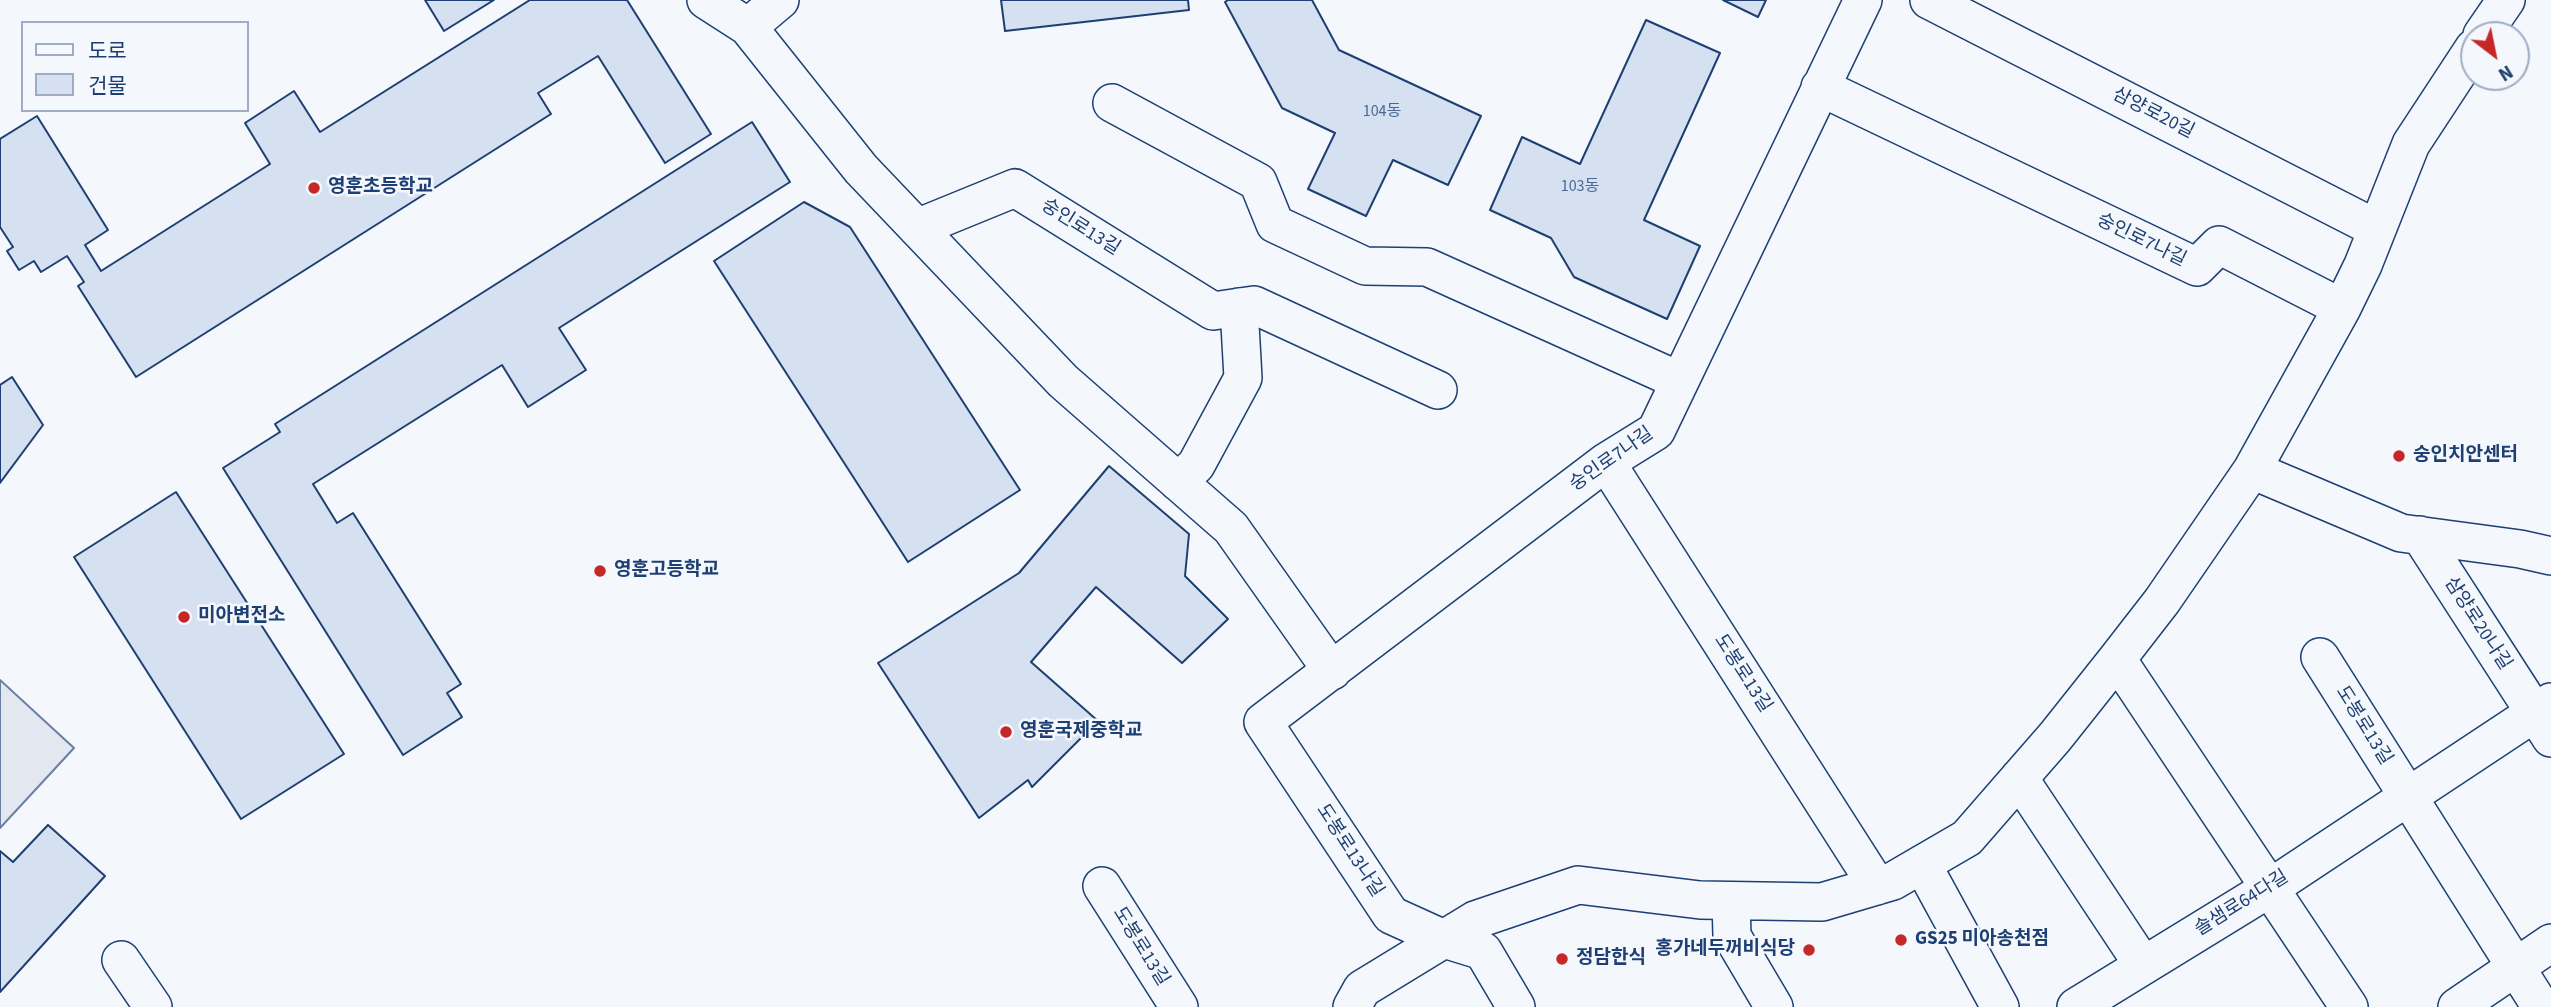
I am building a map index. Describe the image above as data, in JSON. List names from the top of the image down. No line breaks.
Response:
{"streets":{"street":["삼양로20길","숭인로13길","숭인로7나길","삼양로20나길","도봉로13길","도봉로13나길","솔샘로64다길"]},"crossings":[["숭인로7나길","도봉로13길"],["숭인로7나길","도봉로13나길"],["삼양로20나길","솔샘로64다길"],["도봉로13길","솔샘로64다길"]],"places":["영훈초등학교","숭인치안센터","영훈고등학교","미아변전소","영훈국제중학교","GS25 미아송천점","홍가네두꺼비식당","정담한식"],"house_numbers":["104동","103동"],"legend":["도로","건물"],"north":"bottom right"}
